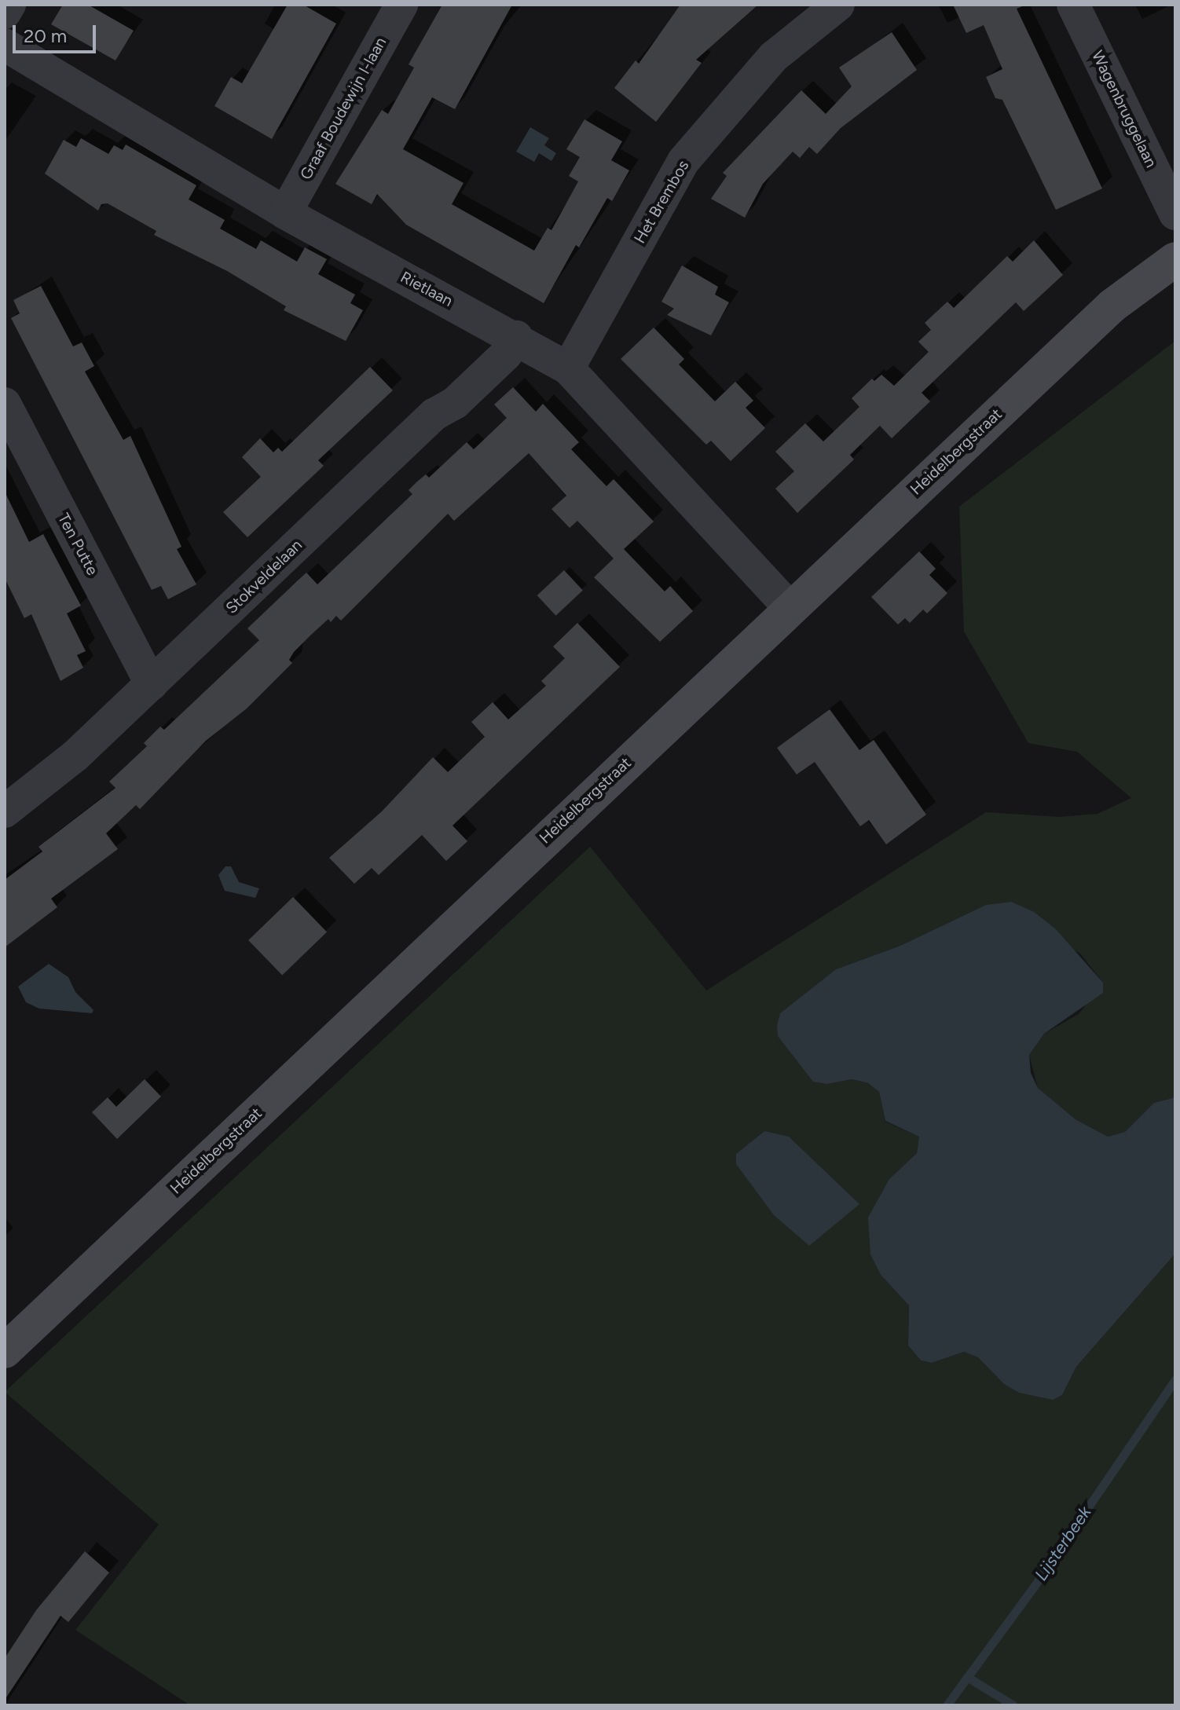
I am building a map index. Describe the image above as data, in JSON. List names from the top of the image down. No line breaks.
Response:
{"streets":{"main road":["Heidelbergstraat"],"street":["Graaf Boudewijn I-laan","Wagenbruggelaan","Het Brembos","Rietlaan","Ten Putte","Stokveldelaan"]},"crossings":[["Graaf Boudewijn I-laan","Rietlaan"],["Het Brembos","Rietlaan"],["Rietlaan","Heidelbergstraat"],["Rietlaan","Stokveldelaan"],["Ten Putte","Stokveldelaan"]],"water":["Lijsterbeek"],"scale_bar":"20 m"}
